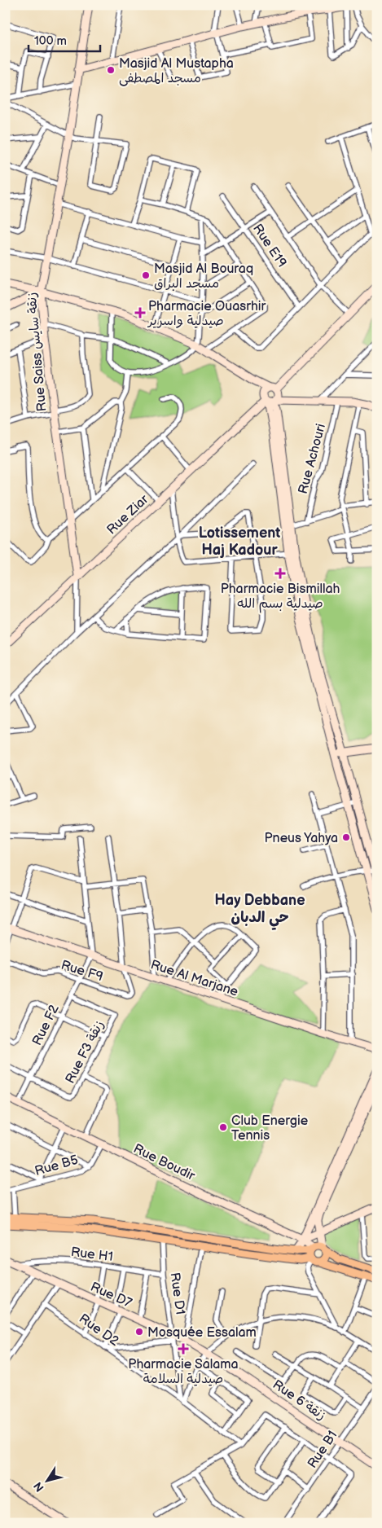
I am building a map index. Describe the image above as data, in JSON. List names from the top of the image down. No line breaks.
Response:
{"streets":{"main road":["Rue Saiss زنقة سايس","Rue Ziar","Rue Al Marjane","Rue Boudir","Rue D7","Rue 6 زنقة"],"street":["Rue E19","Rue Achouri","Rue F9","Rue F2","Rue F3 زنقة","Rue B5","Rue H1","Rue D1","Rue D2","Rue B1"]},"crossings":[["Rue Saiss زنقة سايس","Rue Ziar"],["Rue F9","Rue Al Marjane"],["Rue F9","Rue F2"],["Rue Al Marjane","Rue F2"],["Rue F2","Rue F3 زنقة"],["Rue F2","Rue Boudir"],["Rue Boudir","Rue B5"],["Rue H1","Rue D1"],["Rue H1","Rue D7"],["Rue D1","Rue D7"],["Rue D1","Rue D2"],["Rue D7","Rue 6 زنقة"],["Rue 6 زنقة","Rue B1"]],"districts":["Lotissement Haj Kadour","Hay Debbane حي الدبان"],"places":{"other":["Masjid Al Mustapha مسجد المصطفى","Masjid Al Bouraq مسجد البراق","Pneus Yahya","Club Energie Tennis","Mosquée Essalam"],"health":["Pharmacie Ouasrhir صيدلية واسرير","Pharmacie Bismillah صيدلية بسم الله","Pharmacie Salama صيدلية السلامة"]},"scale_bar":"100 m","north":"bottom left"}
